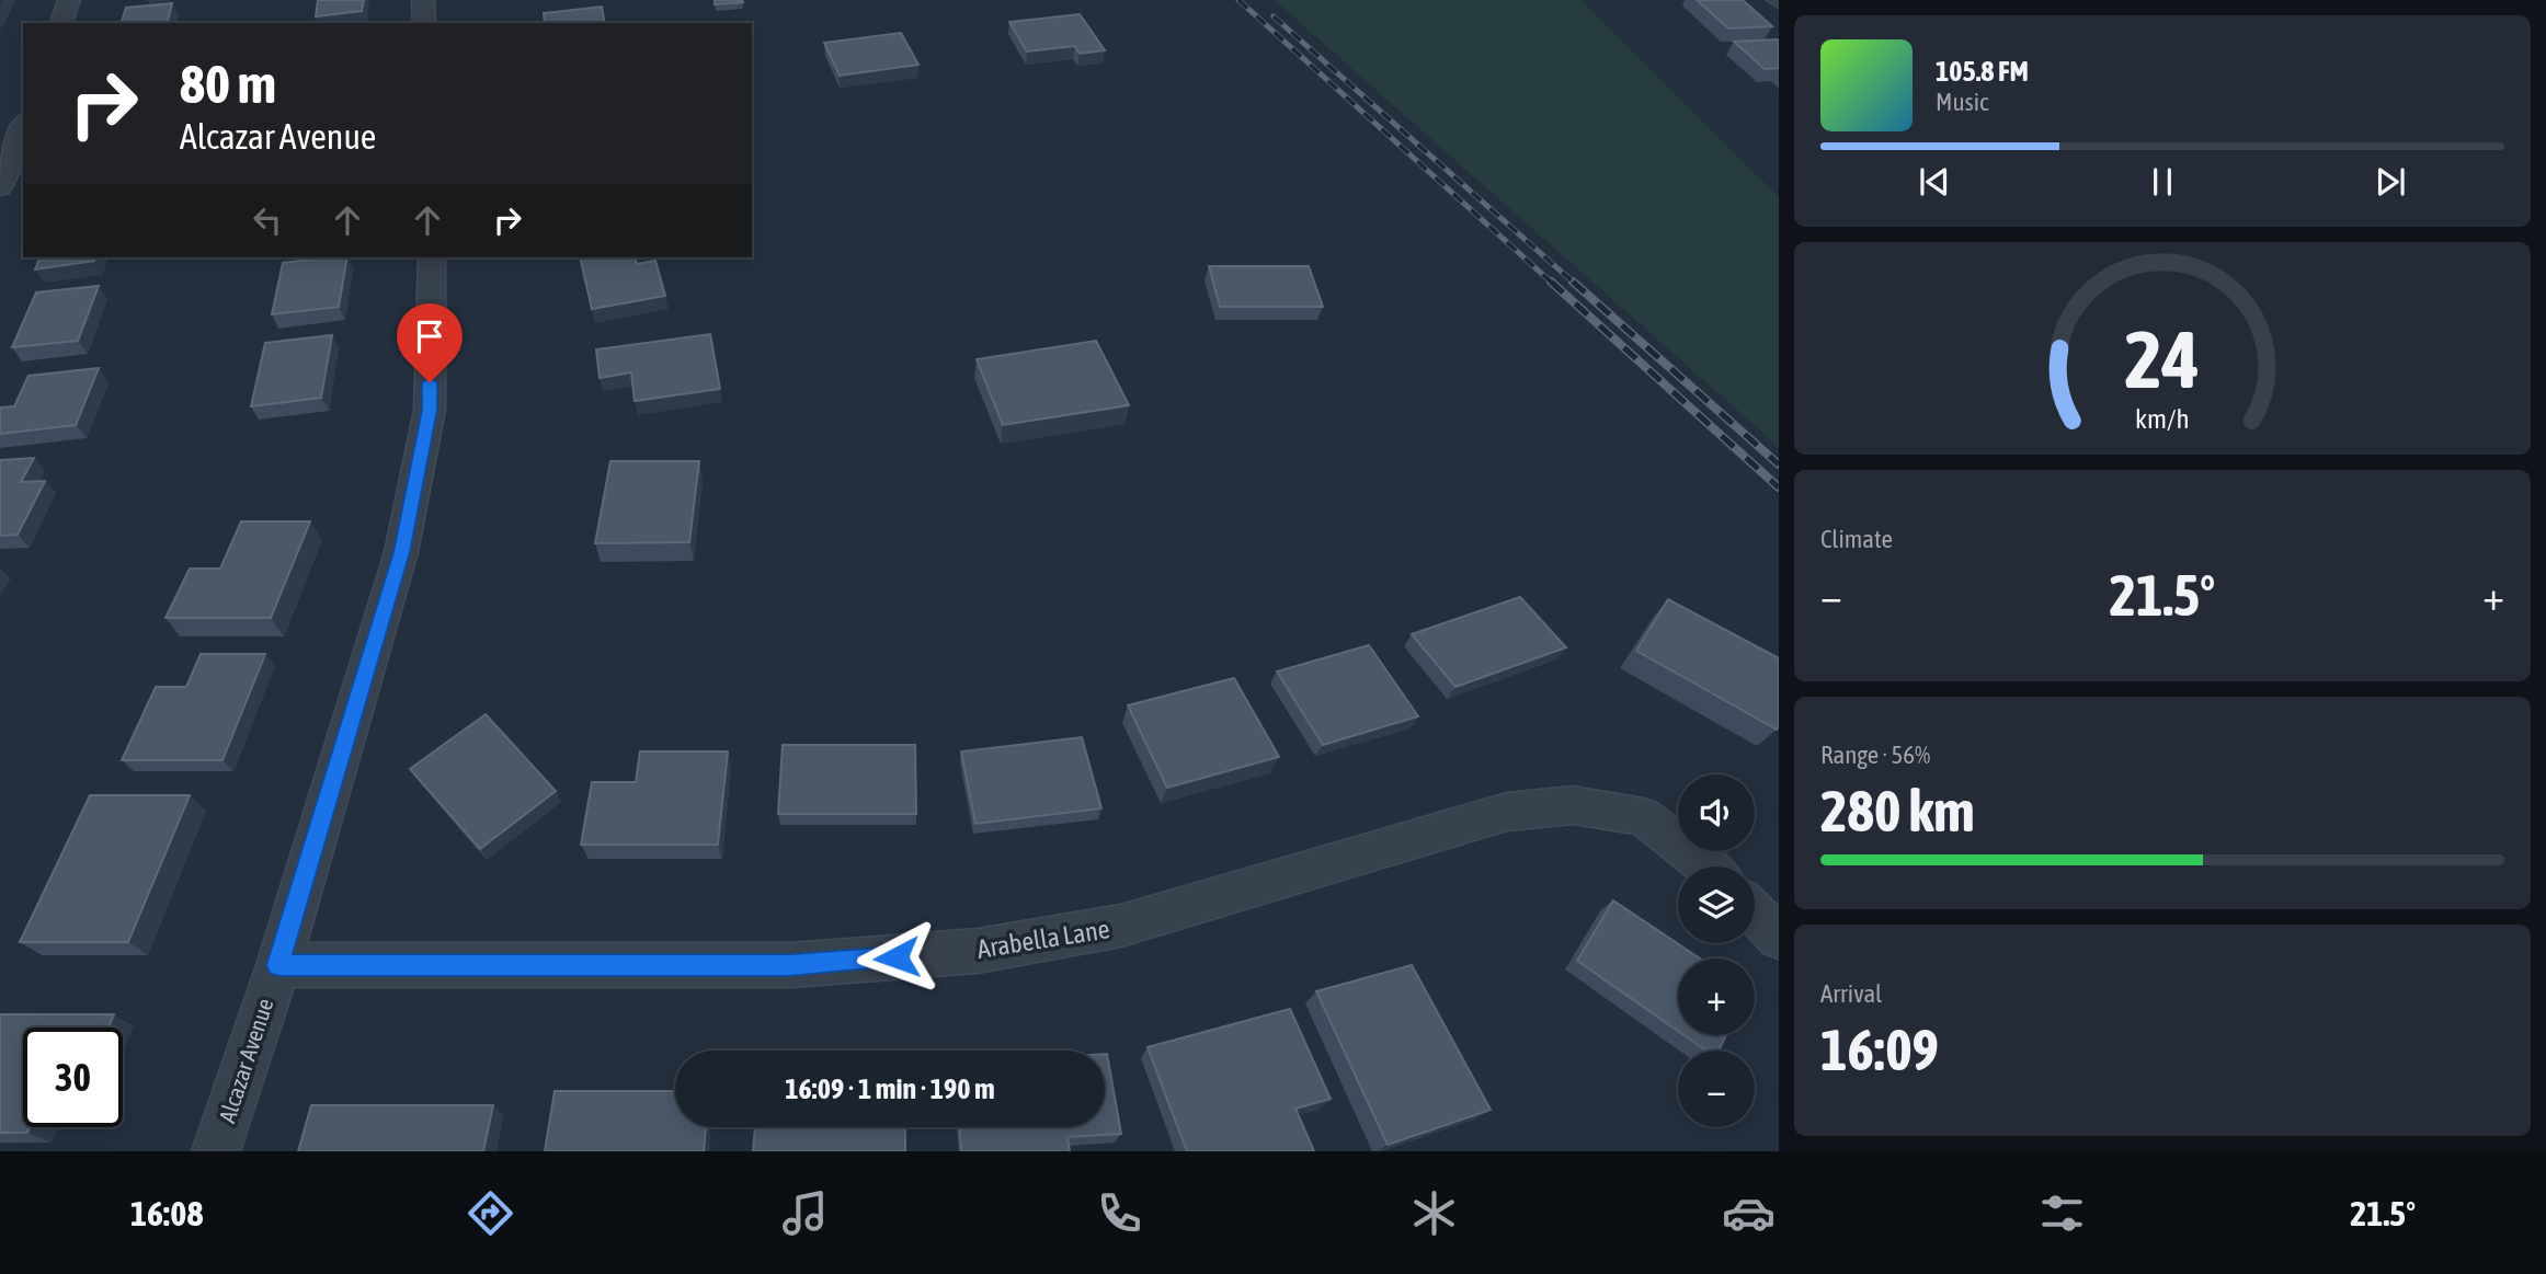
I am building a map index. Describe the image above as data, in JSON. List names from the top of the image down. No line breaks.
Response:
{"streets":{"street":["Arabella Lane","Alcazar Avenue"]},"crossings":[["Arabella Lane","Alcazar Avenue"]],"page":{"turn":["80 m","Alcazar Avenue"],"song":["105.8 FM","Music"],"tile":["Climate",["Range · 56%","280 km"],["Arrival","16:09"]],"heat":["−","21.5°","+"],"map_buttons":["+","−"],"limit":"30","trip":"16:09 · 1 min · 190 m","tabs":["16:08","21.5°"],"gauge":["24","km/h"]}}
